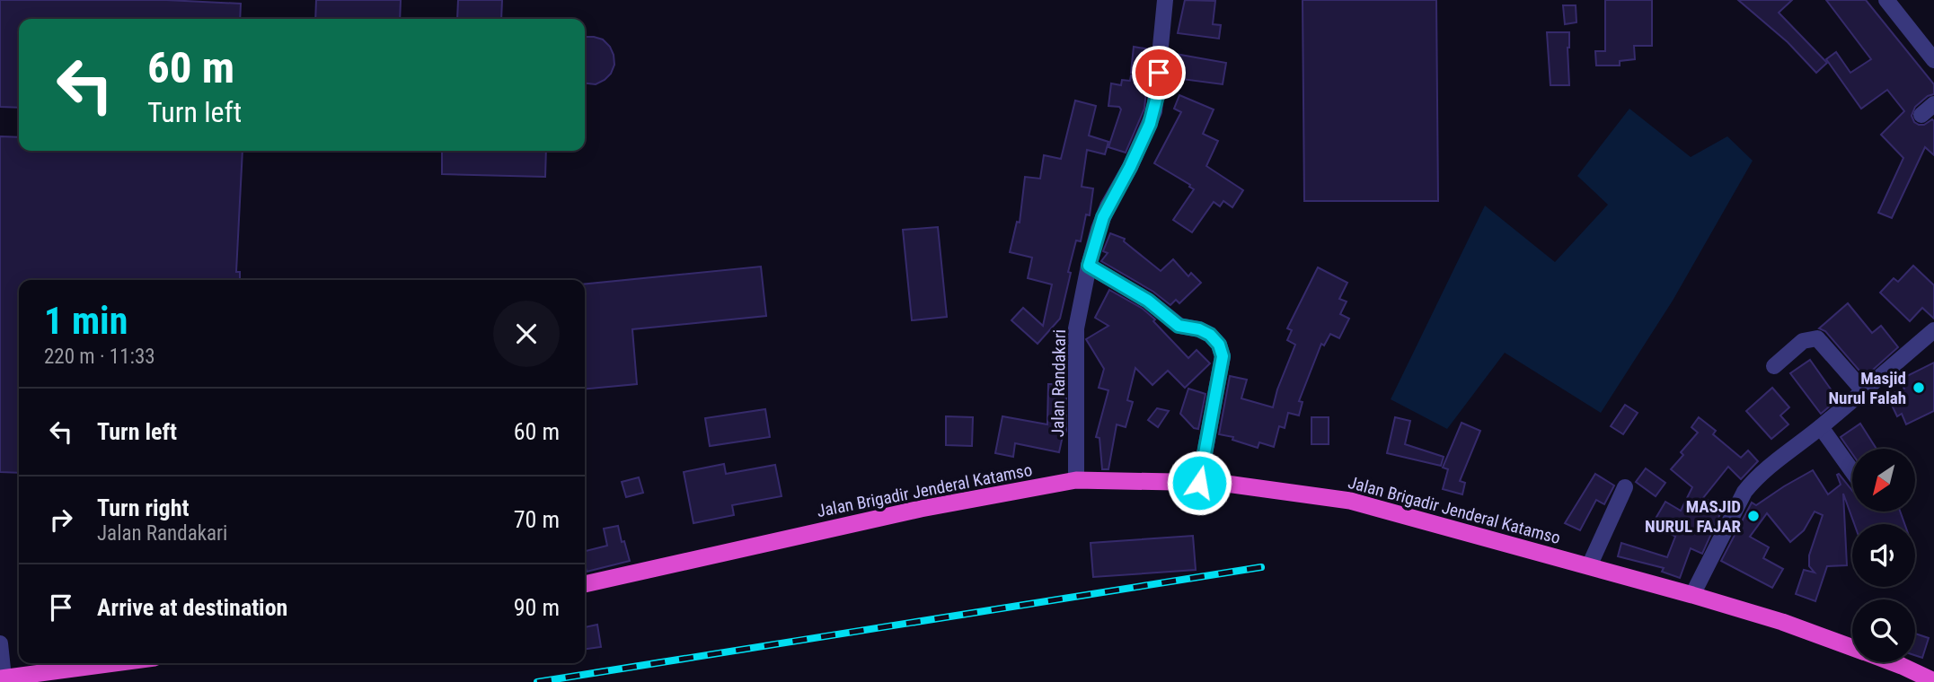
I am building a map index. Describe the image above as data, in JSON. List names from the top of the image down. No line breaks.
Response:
{"streets":{"highway":["Jalan Brigadir Jenderal Katamso"],"street":["Jalan Randakari"]},"crossings":[["Jalan Randakari","Jalan Brigadir Jenderal Katamso"]],"places":["Masjid Nurul Falah","MASJID NURUL FAJAR"],"north":"bottom left","page":{"turn":["60 m","Turn left"],"heading":["1 min","220 m · 11:33"],"list":[{"name":"Turn left","value":"60 m"},{"name":"Turn right","note":"Jalan Randakari","value":"70 m"},{"name":"Arrive at destination","value":"90 m"}]}}
